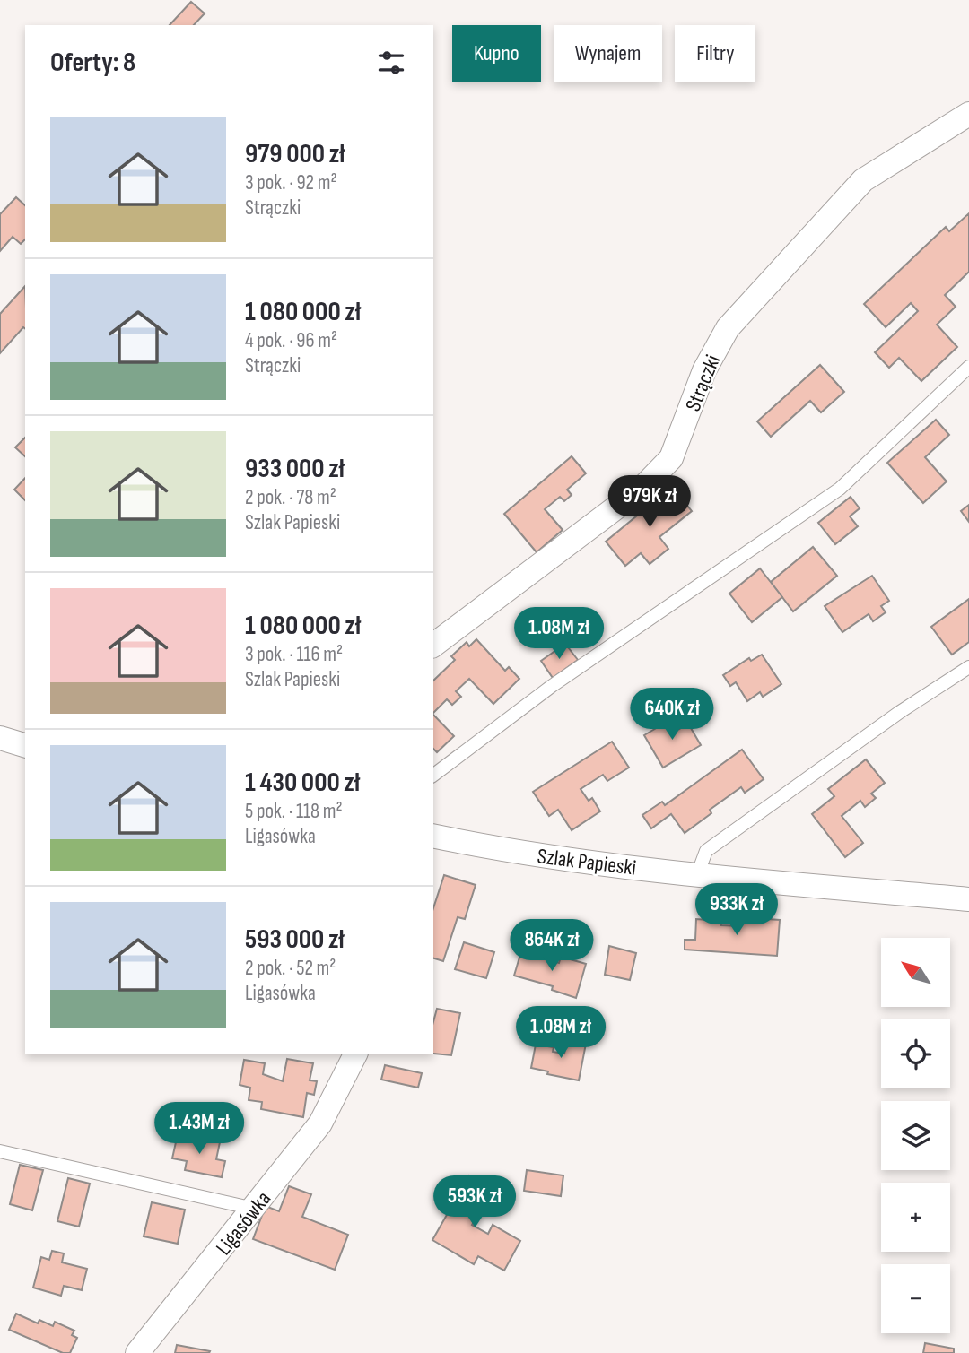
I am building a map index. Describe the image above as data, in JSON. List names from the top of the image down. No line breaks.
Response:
{"streets":{"street":["Strączki","Szlak Papieski","Ligasówka"]},"north":"top left","page":{"chip":["Kupno","Wynajem","Filtry"],"heading":"Oferty: 8","list":[{"name":"979 000 zł","note":"3 pok. · 92 m² · Strączki"},{"name":"1 080 000 zł","note":"4 pok. · 96 m² · Strączki"},{"name":"933 000 zł","note":"2 pok. · 78 m² · Szlak Papieski"},{"name":"1 080 000 zł","note":"3 pok. · 116 m² · Szlak Papieski"},{"name":"1 430 000 zł","note":"5 pok. · 118 m² · Ligasówka"},{"name":"593 000 zł","note":"2 pok. · 52 m² · Ligasówka"}],"price":["979K zł","1.08M zł","640K zł","933K zł","864K zł","1.08M zł","1.43M zł","593K zł"],"map_buttons":["+","−"]}}
